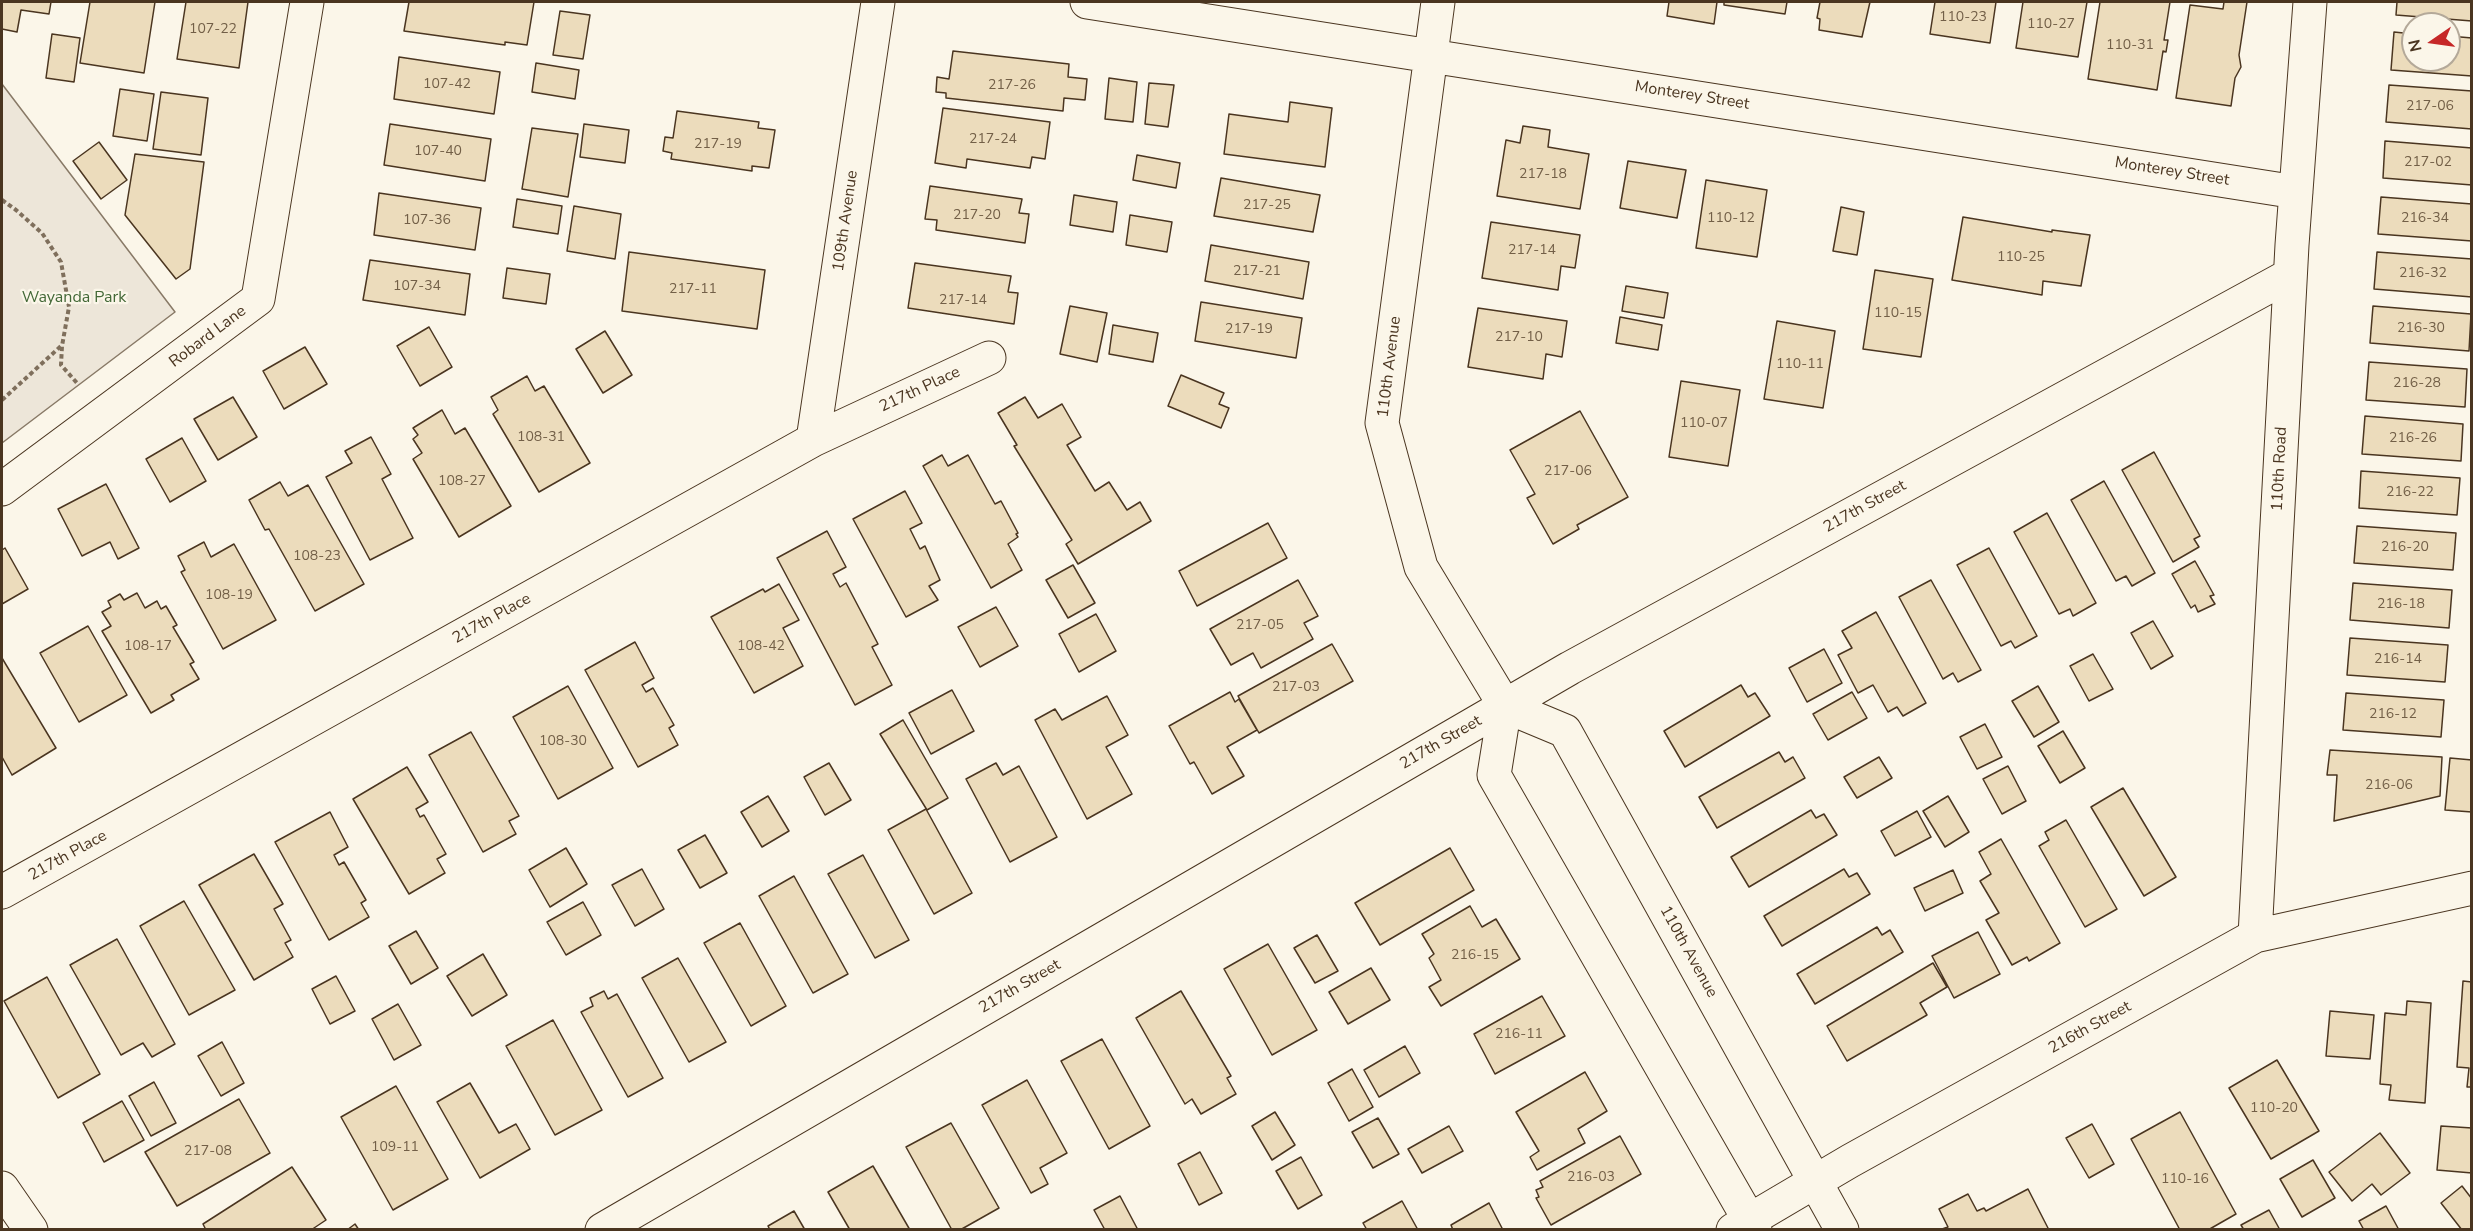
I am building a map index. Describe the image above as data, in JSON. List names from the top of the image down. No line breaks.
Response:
{"streets":{"street":["Monterey Street","109th Avenue","Robard Lane","110th Avenue","217th Place","110th Road","217th Street","216th Street"]},"crossings":[["Monterey Street","110th Avenue"],["Monterey Street","110th Road"],["109th Avenue","217th Place"],["110th Avenue","217th Street"],["110th Avenue","216th Street"],["110th Road","217th Street"],["110th Road","216th Street"]],"parks":["Wayanda Park"],"house_numbers":["110-23","110-27","107-22","110-31","107-42","217-26","217-06","217-24","217-19","107-40","217-02","217-18","217-25","217-20","110-12","216-34","107-36","217-14","110-25","217-21","216-32","107-34","217-11","217-14","110-15","216-30","217-19","217-10","110-11","216-28","110-07","108-31","216-26","217-06","108-27","216-22","216-20","108-23","108-19","216-18","217-05","108-17","108-42","216-14","217-03","216-12","108-30","216-06","216-15","216-11","110-20","109-11","217-08","216-03","110-16"],"north":"left"}
